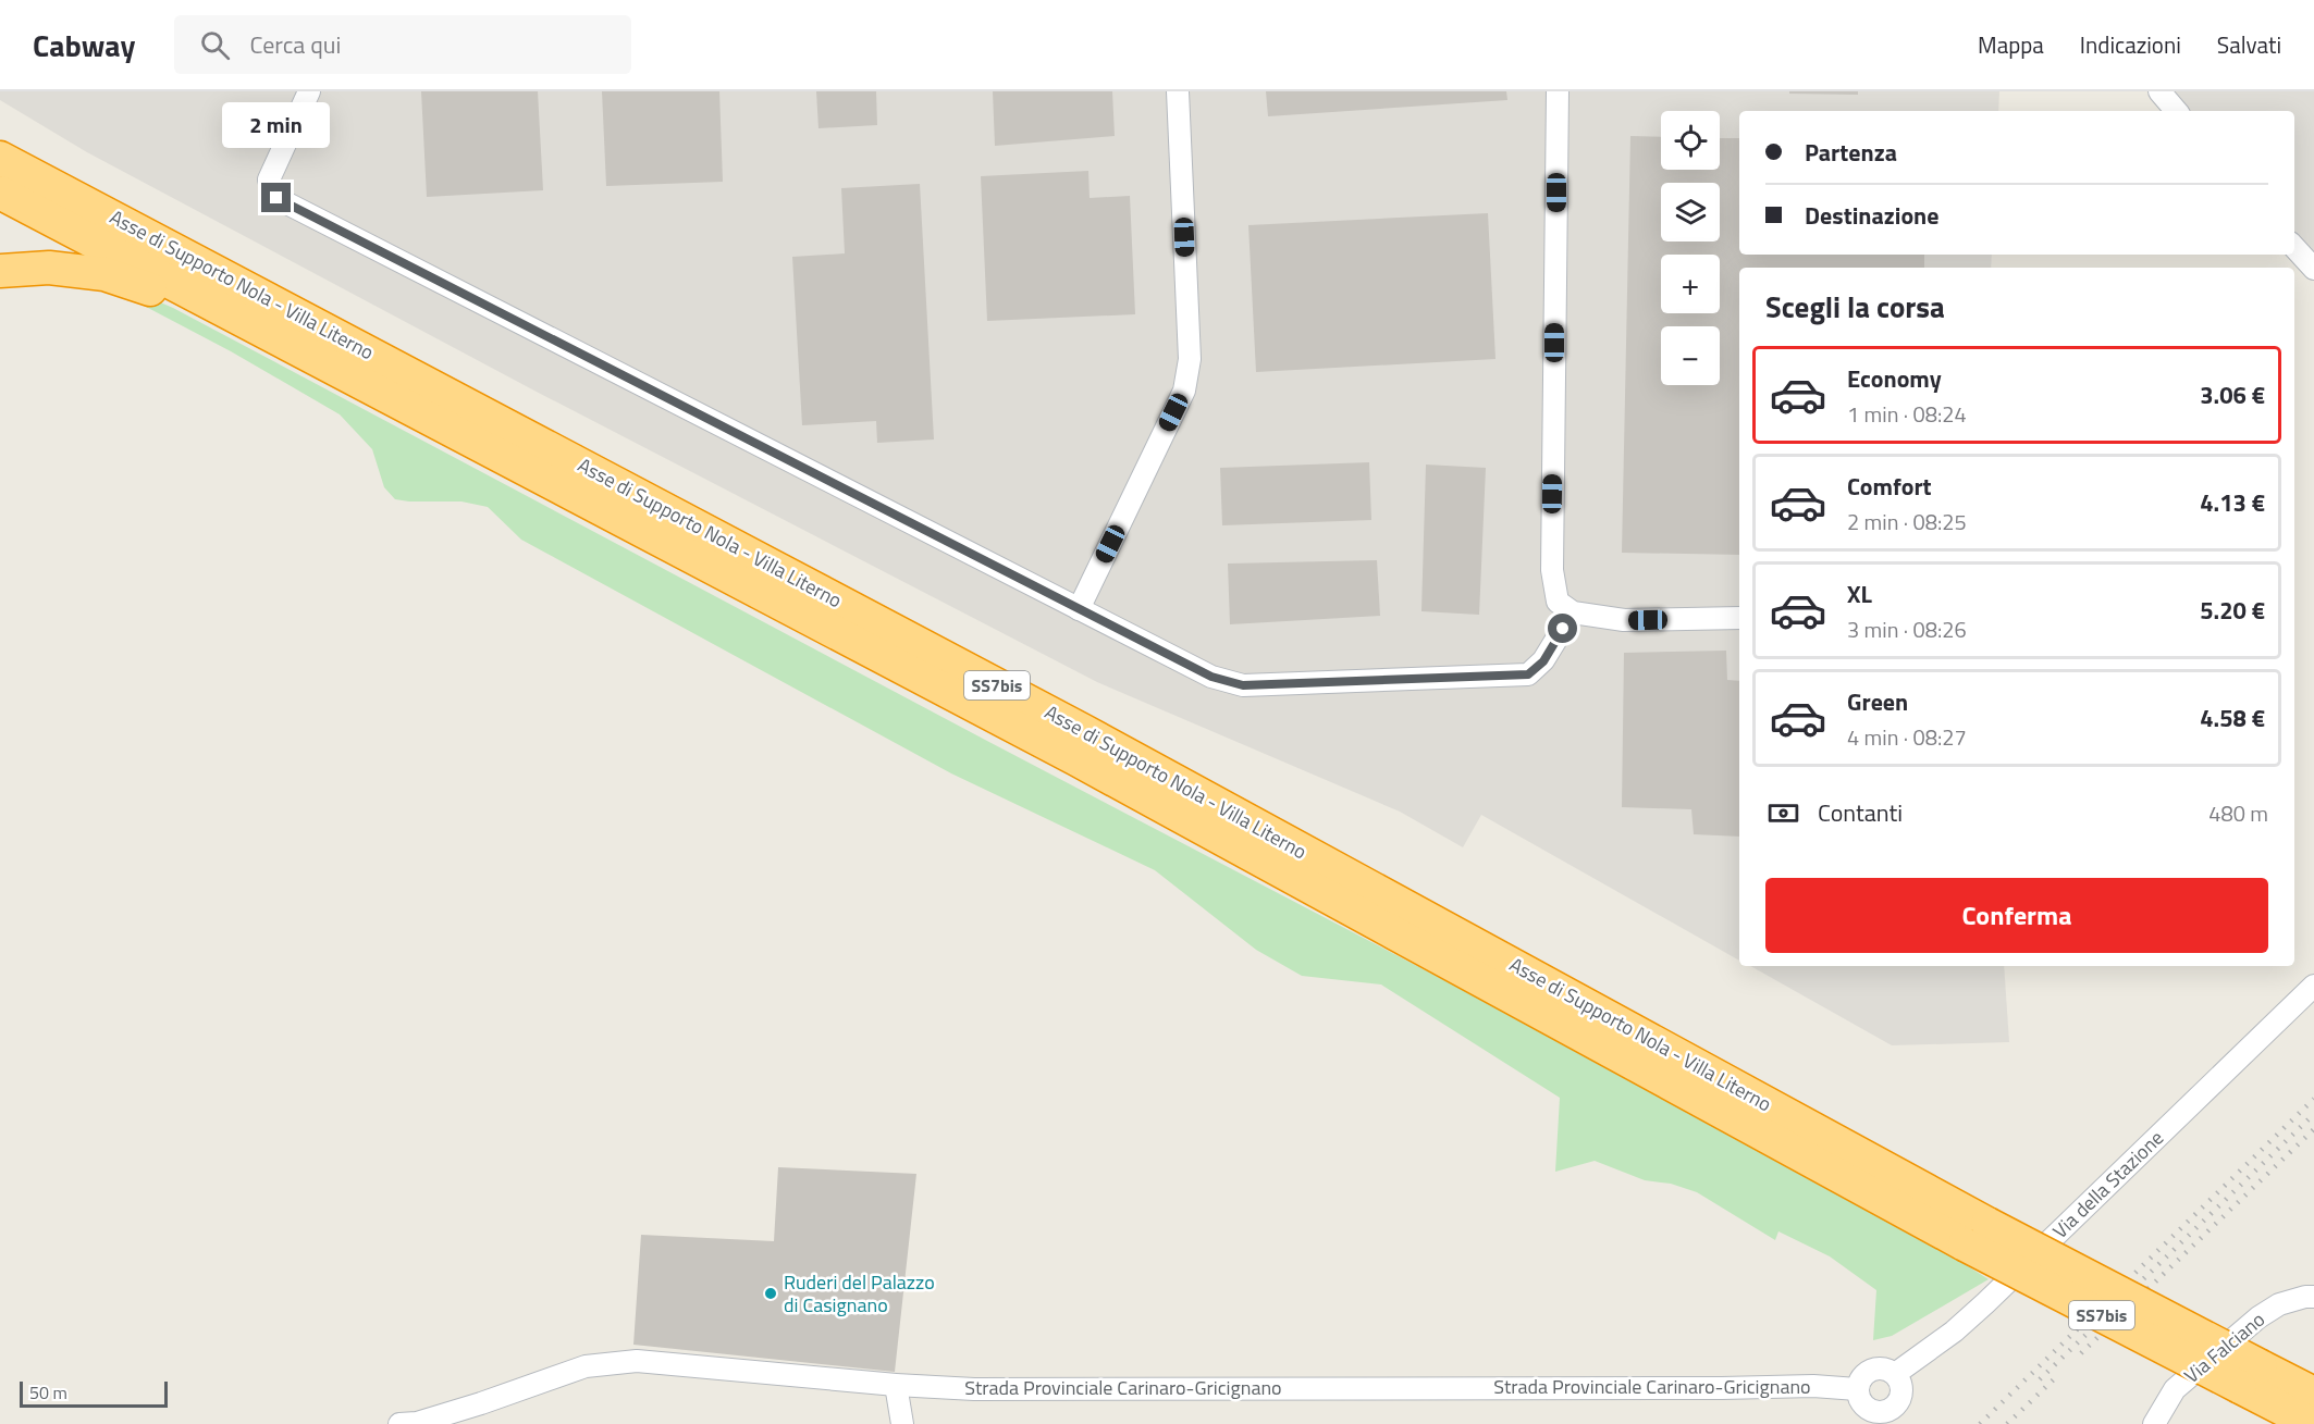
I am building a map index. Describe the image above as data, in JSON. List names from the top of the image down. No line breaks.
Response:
{"streets":{"highway":["Asse di Supporto Nola - Villa Literno","SS7bis"],"street":["Via della Stazione","Via Falciano","Strada Provinciale Carinaro-Gricignano"]},"crossings":[["Via della Stazione","Strada Provinciale Carinaro-Gricignano"]],"places":["Ruderi del Palazzo di Casignano"],"scale_bar":"50 m","page":{"header":"Cabway","search":"Cerca qui","nav":["Mappa","Indicazioni","Salvati"],"bubble":"2 min","map_buttons":["+","−"],"banner":["Partenza","Destinazione"],"heading":"Scegli la corsa","list":[{"name":"Economy","note":"1 min · 08:24","value":"3.06 €"},{"name":"Comfort","note":"2 min · 08:25","value":"4.13 €"},{"name":"XL","note":"3 min · 08:26","value":"5.20 €"},{"name":"Green","note":"4 min · 08:27","value":"4.58 €"}],"pay":["Contanti","480 m"],"buttons":"Conferma","scale":"50 m"}}
